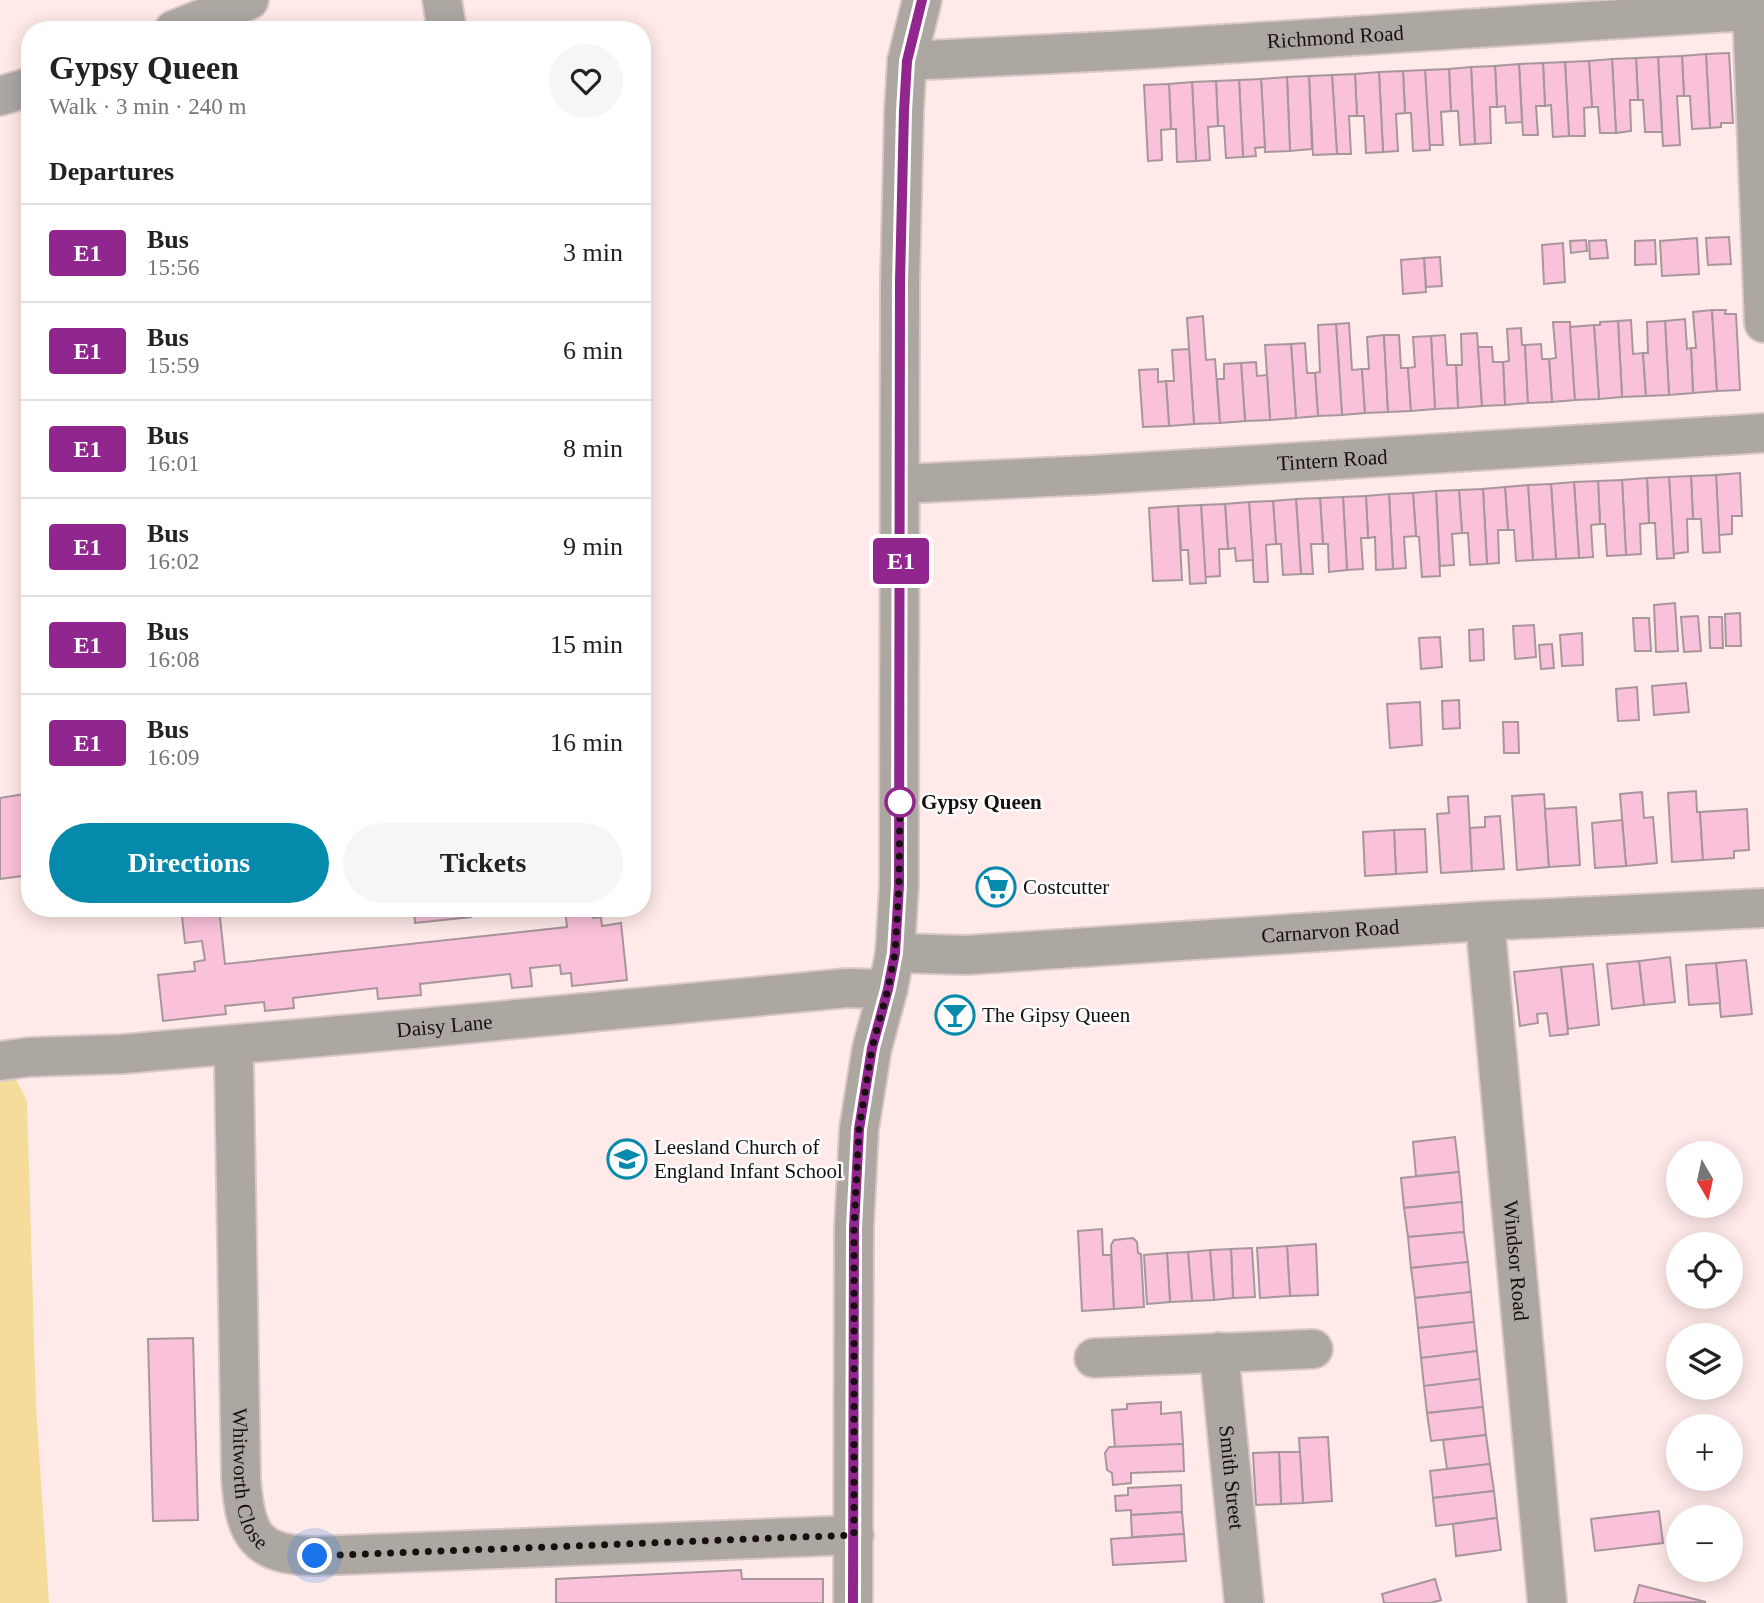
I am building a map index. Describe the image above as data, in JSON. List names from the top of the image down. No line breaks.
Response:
{"streets":{"street":["Richmond Road","Tintern Road","Carnarvon Road","Daisy Lane","Windsor Road","Whitworth Close","Smith Street"]},"crossings":[["Carnarvon Road","Daisy Lane"],["Carnarvon Road","Windsor Road"]],"places":{"other":["Gypsy Queen"],"supermarket":["Costcutter"],"bar":["The Gipsy Queen"],"school or university":["Leesland Church of England Infant School"]},"lines":["bus line E1"],"north":"bottom","page":{"on_map":"E1","heading":[["Gypsy Queen","Walk · 3 min · 240 m"],"Departures"],"list":[{"mark":"E1","name":"Bus","note":"15:56","value":"3 min"},{"mark":"E1","name":"Bus","note":"15:59","value":"6 min"},{"mark":"E1","name":"Bus","note":"16:01","value":"8 min"},{"mark":"E1","name":"Bus","note":"16:02","value":"9 min"},{"mark":"E1","name":"Bus","note":"16:08","value":"15 min"},{"mark":"E1","name":"Bus","note":"16:09","value":"16 min"}],"buttons":["Directions","Tickets"],"map_buttons":["+","−"]}}
